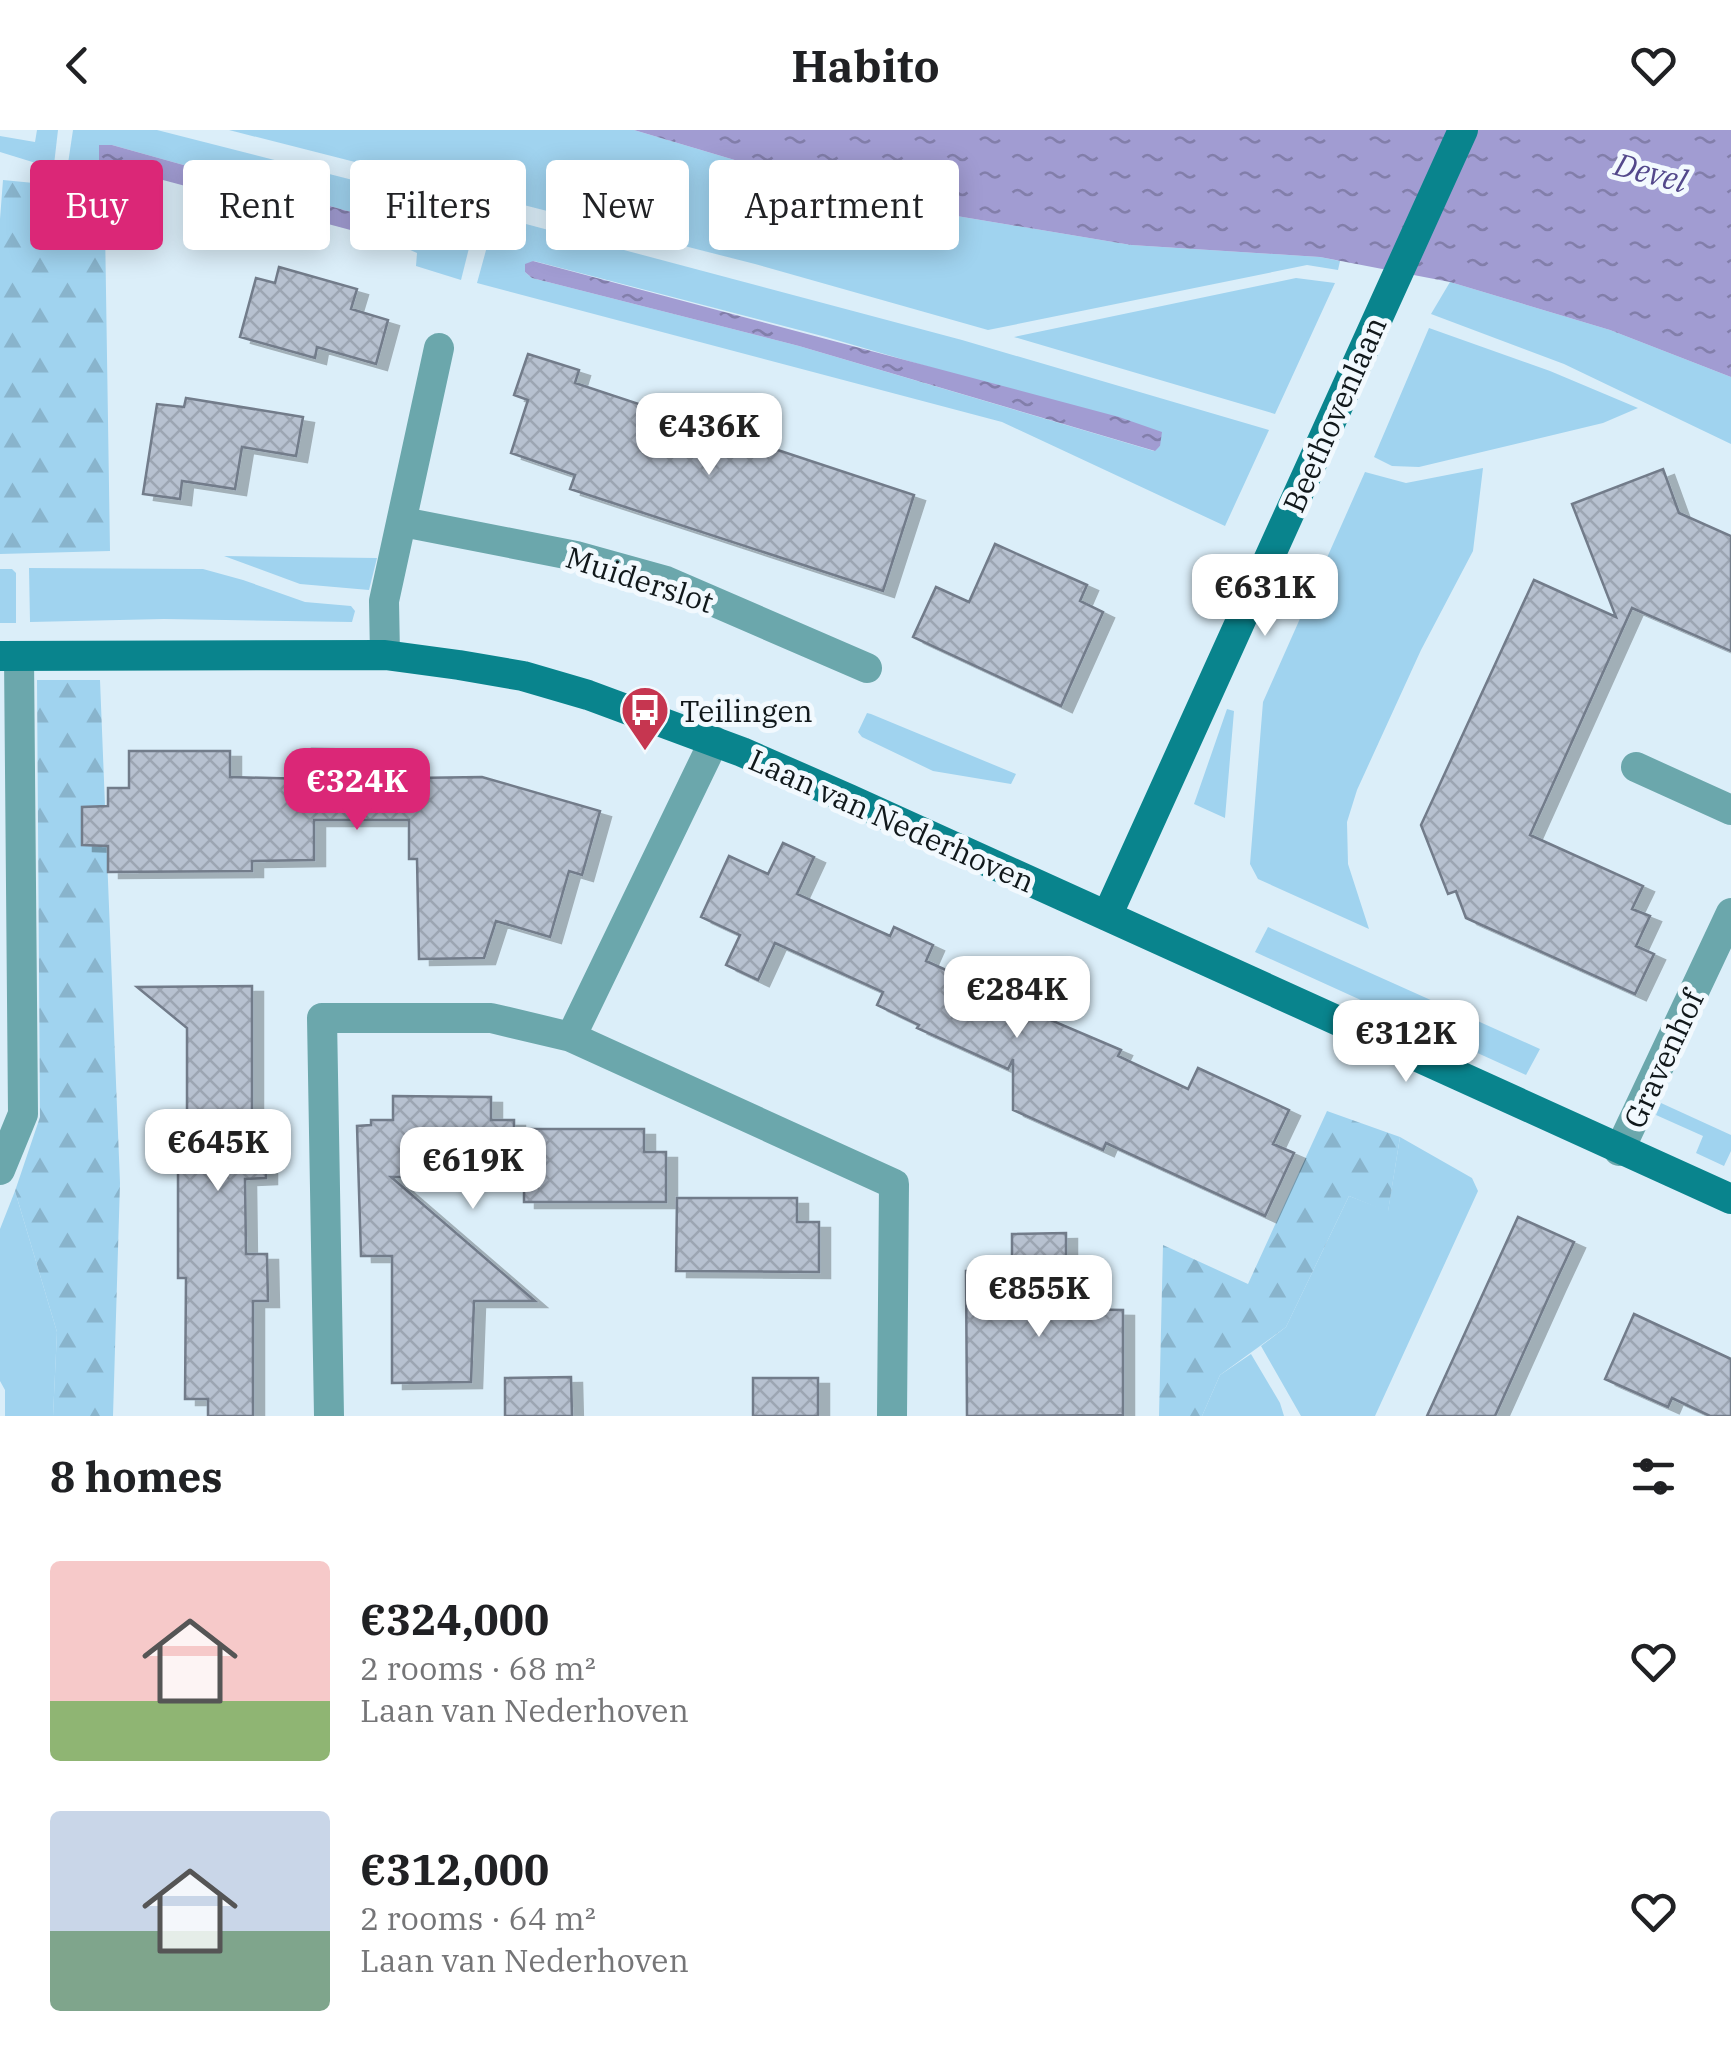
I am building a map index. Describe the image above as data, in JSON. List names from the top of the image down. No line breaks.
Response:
{"streets":{"street":["Beethovenlaan","Muiderslot","Laan van Nederhoven","Gravenhof"]},"crossings":[["Beethovenlaan","Laan van Nederhoven"],["Laan van Nederhoven","Gravenhof"]],"water":["Devel"],"places":{"bus stop":["Teilingen"]},"page":{"header":"Habito","chip":["Buy","Rent","Filters","New","Apartment"],"price":["€436K","€631K","€324K","€284K","€312K","€645K","€619K","€855K"],"heading":"8 homes","list":[{"name":"€324,000","note":"2 rooms · 68 m² · Laan van Nederhoven"},{"name":"€312,000","note":"2 rooms · 64 m² · Laan van Nederhoven"}]}}
